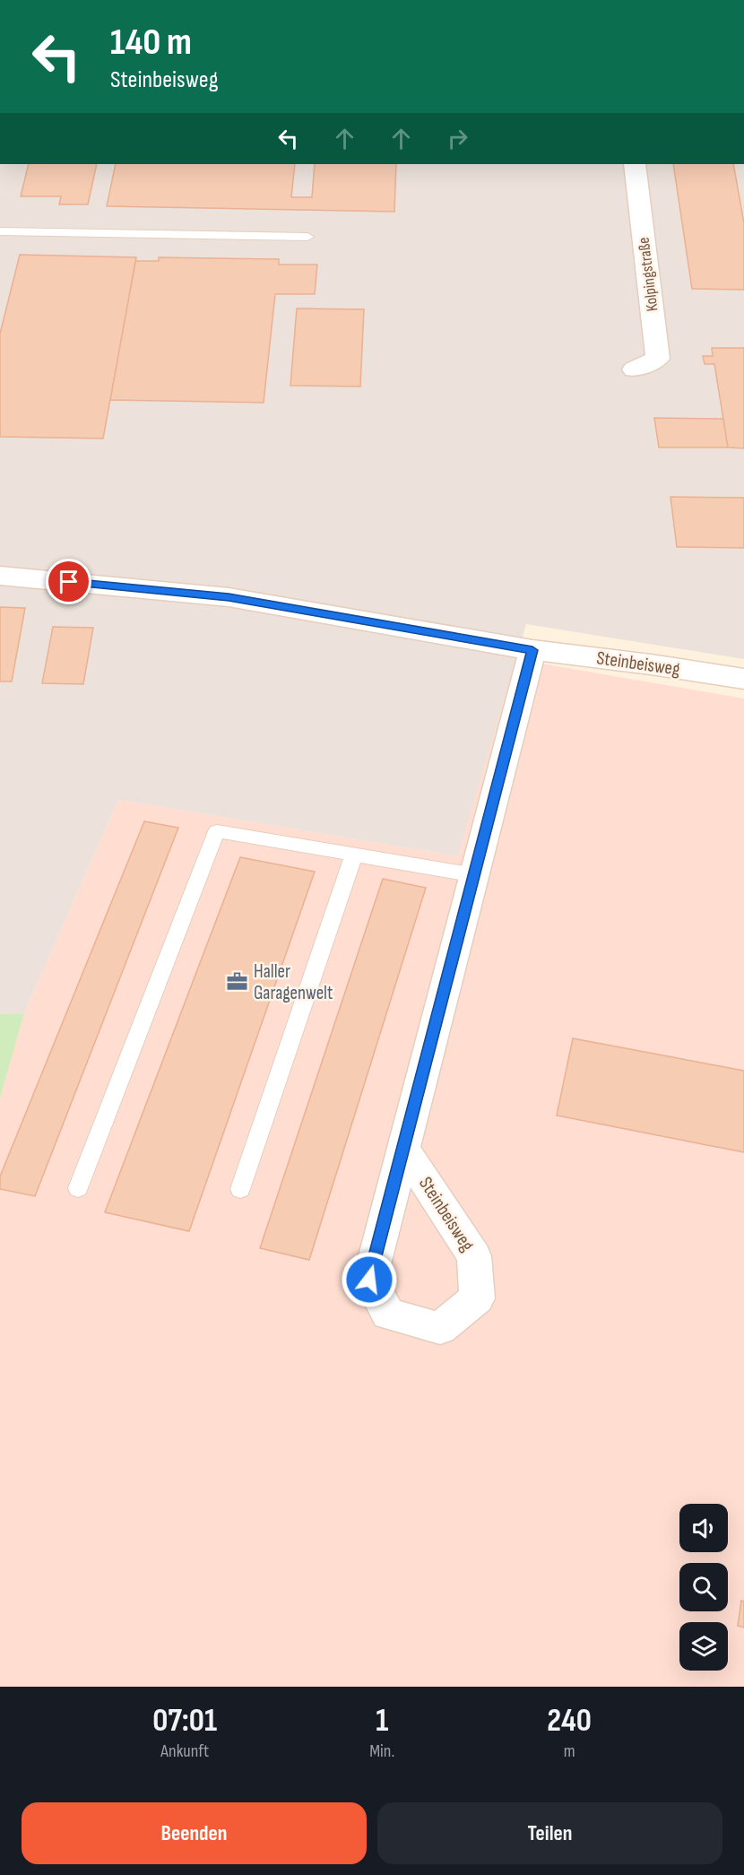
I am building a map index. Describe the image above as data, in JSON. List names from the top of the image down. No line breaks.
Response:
{"streets":{"street":["Kolpingstraße","Steinbeisweg"]},"places":{"office":["Haller Garagenwelt"]},"page":{"turn":["140 m","Steinbeisweg"],"eta":["07:01","Ankunft","1","Min.","240","m"],"buttons":["Beenden","Teilen"]}}
